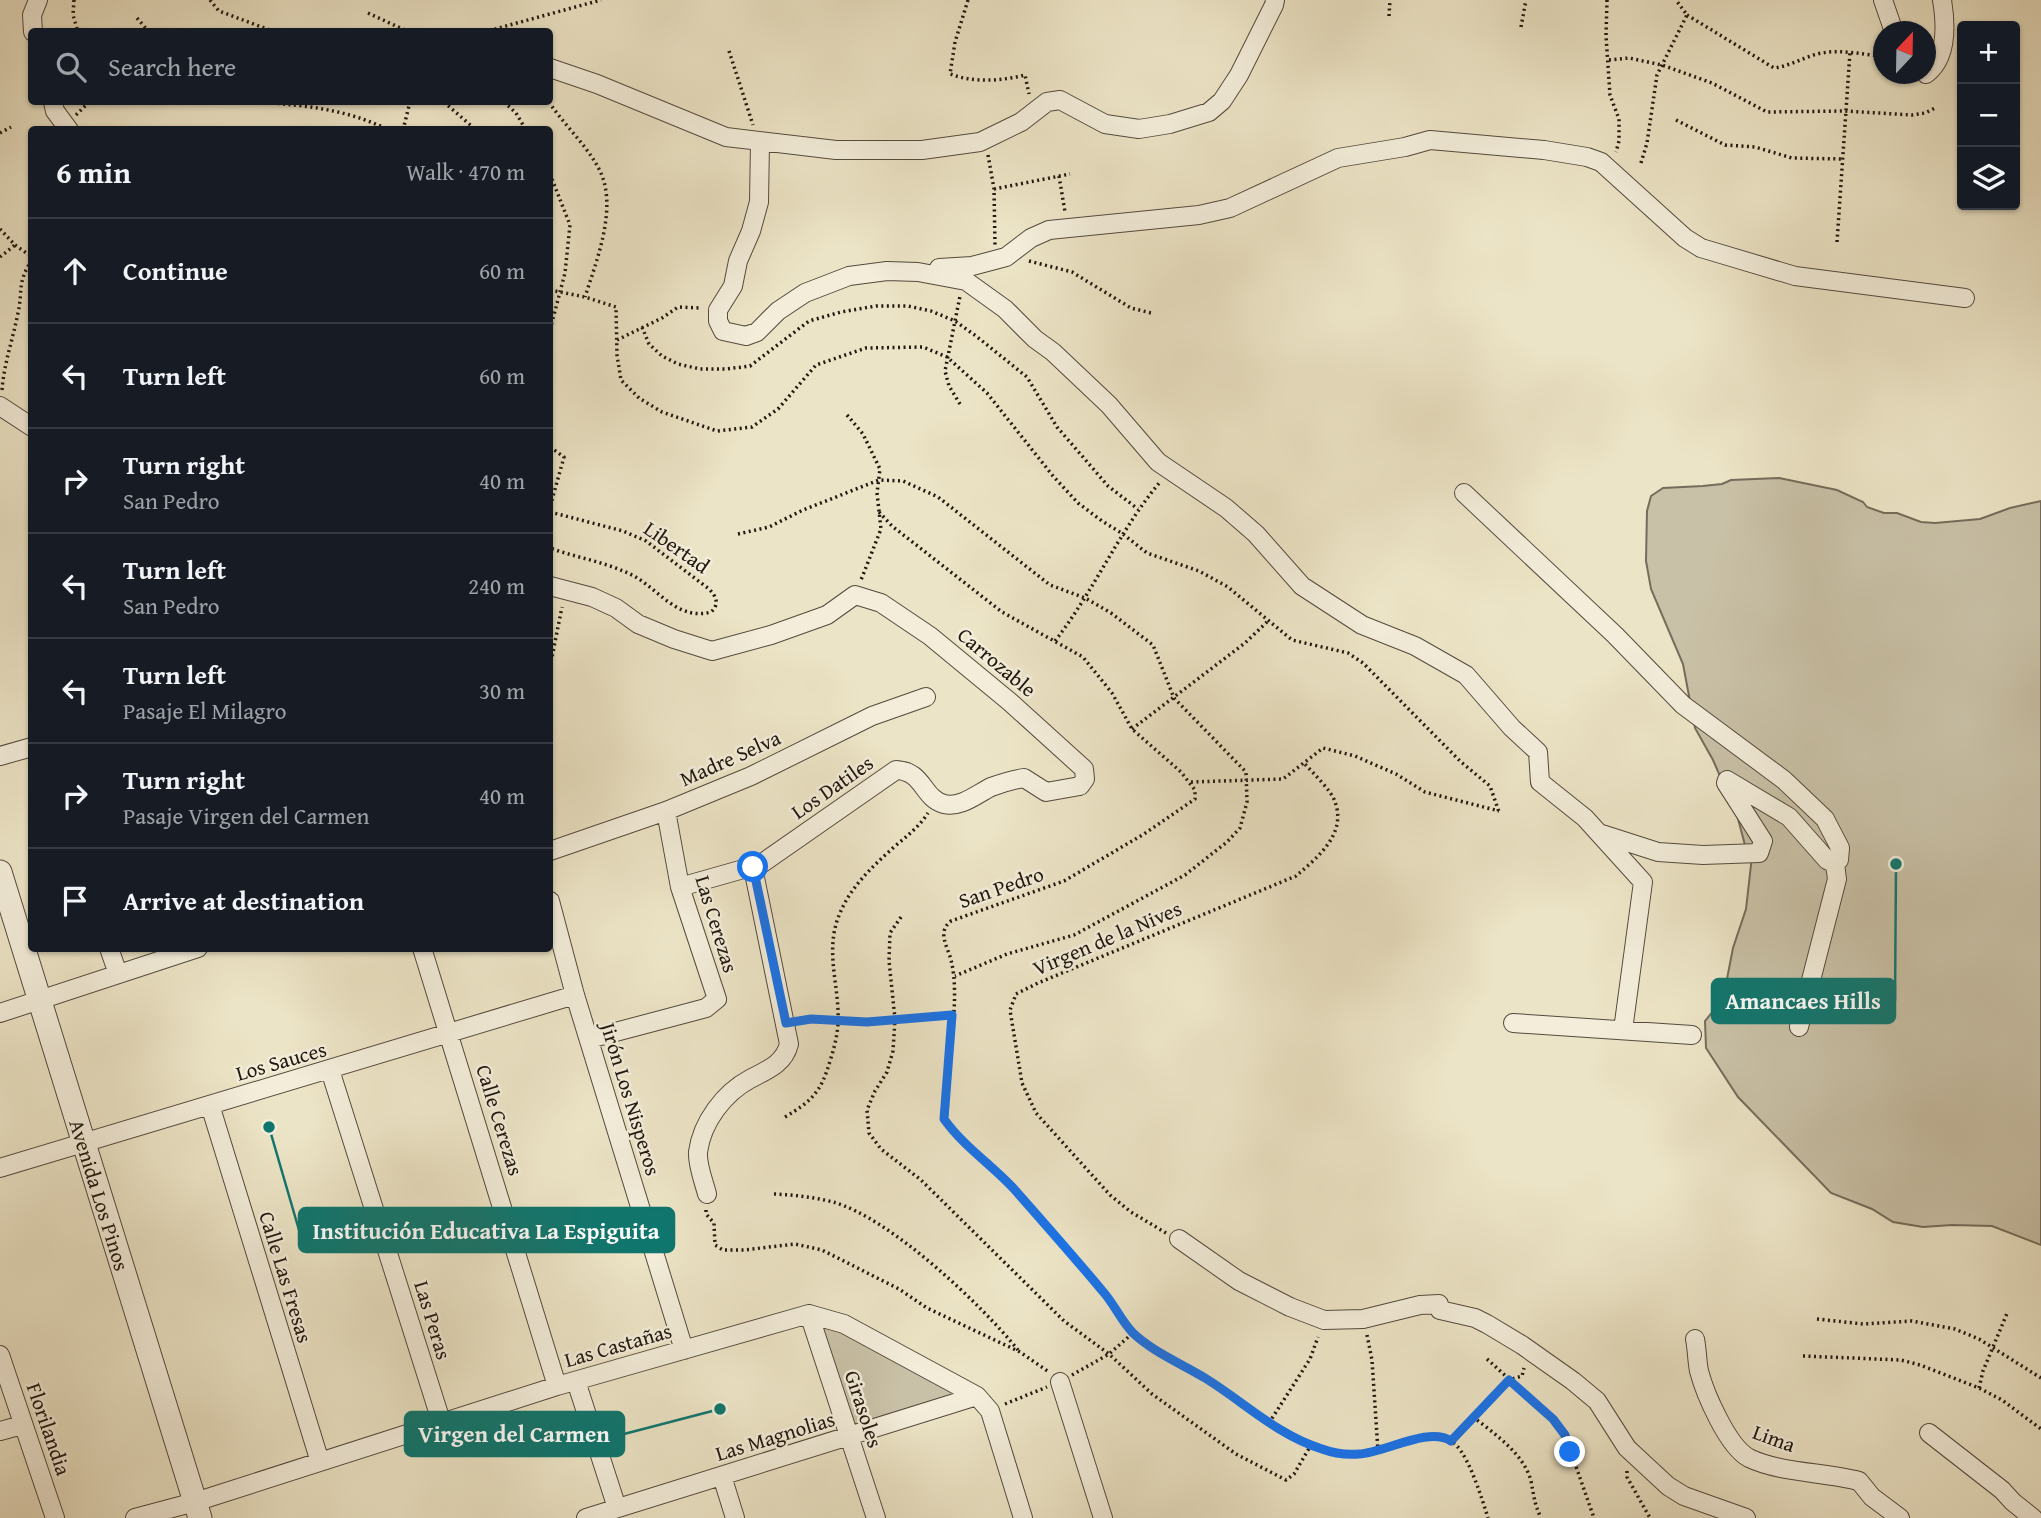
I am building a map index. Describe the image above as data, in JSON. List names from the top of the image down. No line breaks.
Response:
{"streets":{"street":["Carrozable","Madre Selva","Los Datiles","Las Cerezas","Los Sauces","Jirón Los Nisperos","Calle Cerezas","Avenida Los Pinos","Calle Las Fresas","Las Peras","Las Castañas","Girasoles","Florilandia","Las Magnolias","Lima"],"path":["Libertad","San Pedro","Virgen de la Nives"]},"crossings":[["Carrozable","Los Datiles"],["Madre Selva","Las Cerezas"],["Los Datiles","Las Cerezas"],["Las Cerezas","Jirón Los Nisperos"],["Los Sauces","Jirón Los Nisperos"],["Los Sauces","Calle Cerezas"],["Los Sauces","Avenida Los Pinos"],["Los Sauces","Calle Las Fresas"],["Los Sauces","Las Peras"],["Jirón Los Nisperos","Las Castañas"],["Calle Cerezas","Las Castañas"],["Avenida Los Pinos","Las Castañas"],["Calle Las Fresas","Las Castañas"],["Las Peras","Las Castañas"],["Las Castañas","Girasoles"],["Girasoles","Las Magnolias"]],"places":["Amancaes Hills","Institución Educativa La Espiguita","Virgen del Carmen"],"north":"top","page":{"map_buttons":["+","−"],"search":"Search here","heading":["6 min","Walk · 470 m"],"list":[["Continue","60 m"],["Turn left","60 m"],["Turn right","San Pedro","40 m"],["Turn left","San Pedro","240 m"],["Turn left","Pasaje El Milagro","30 m"],["Turn right","Pasaje Virgen del Carmen","40 m"],"Arrive at destination"]}}
